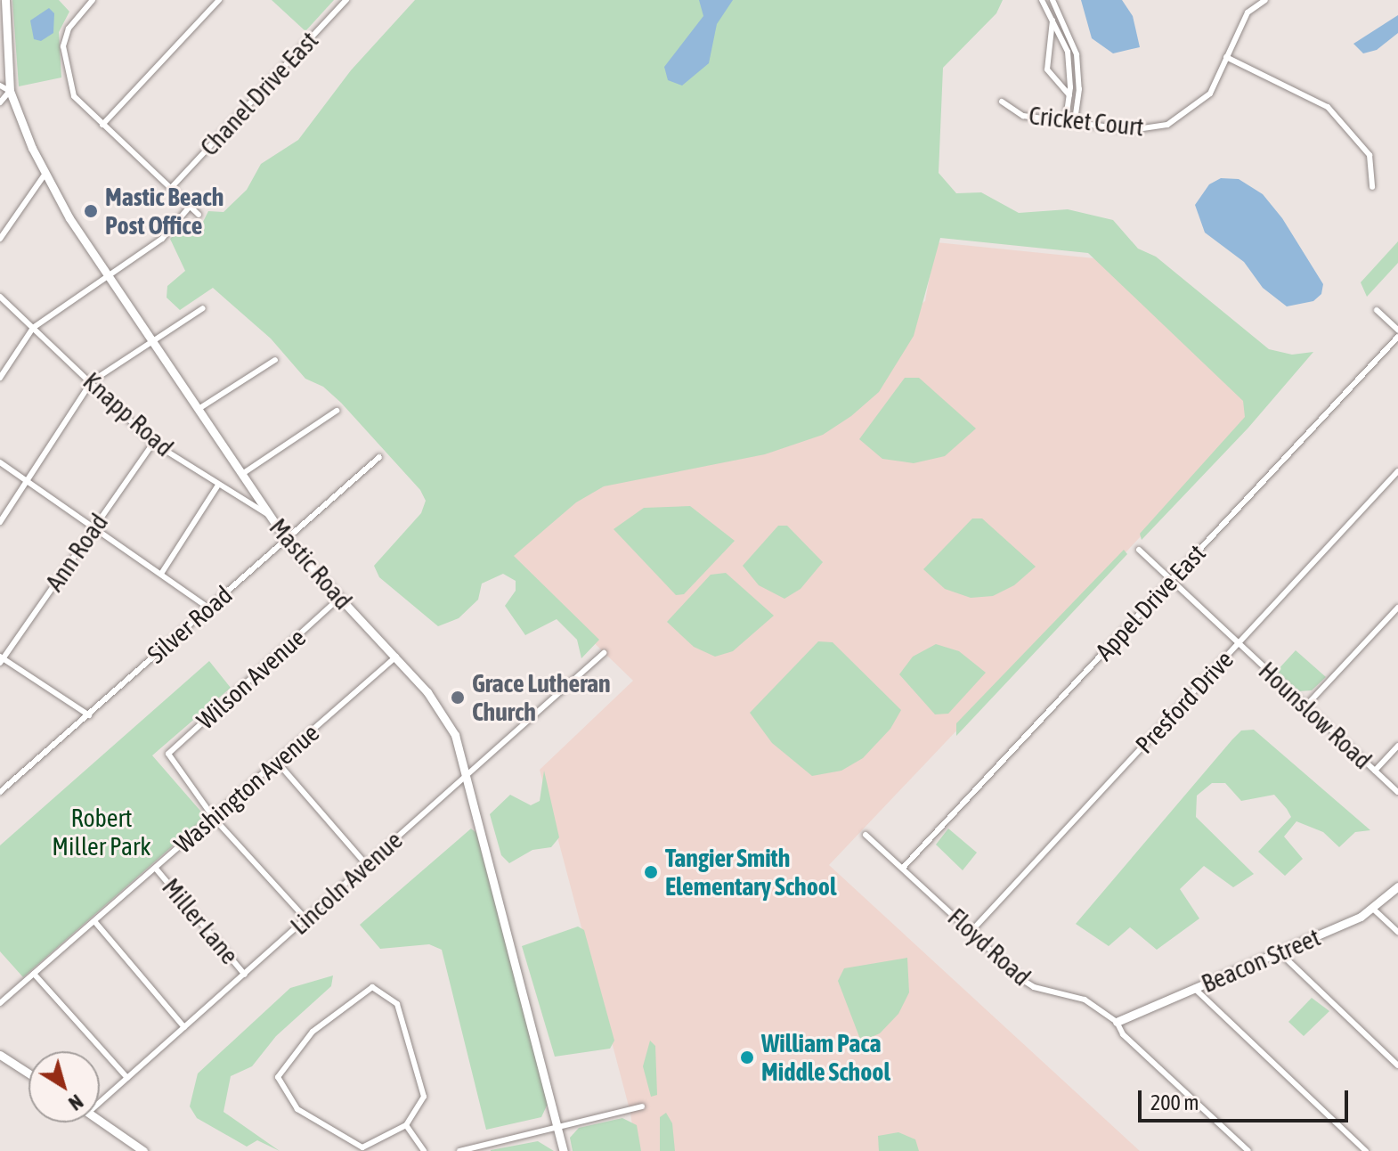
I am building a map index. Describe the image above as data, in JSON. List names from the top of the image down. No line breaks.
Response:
{"streets":{"main road":["Mastic Road","Beacon Street"],"street":["Chanel Drive East","Cricket Court","Knapp Road","Ann Road","Appel Drive East","Silver Road","Wilson Avenue","Presford Drive","Hounslow Road","Washington Avenue","Lincoln Avenue","Miller Lane","Floyd Road"]},"crossings":[["Knapp Road","Ann Road"],["Knapp Road","Mastic Road"],["Mastic Road","Silver Road"],["Mastic Road","Wilson Avenue"],["Mastic Road","Washington Avenue"],["Mastic Road","Lincoln Avenue"],["Appel Drive East","Hounslow Road"],["Appel Drive East","Floyd Road"],["Wilson Avenue","Washington Avenue"],["Presford Drive","Hounslow Road"],["Presford Drive","Floyd Road"],["Washington Avenue","Miller Lane"],["Lincoln Avenue","Miller Lane"],["Floyd Road","Beacon Street"]],"parks":["Robert Miller Park"],"places":["Mastic Beach Post Office","Grace Lutheran Church","Tangier Smith Elementary School","William Paca Middle School"],"scale_bar":"200 m","north":"bottom right"}
